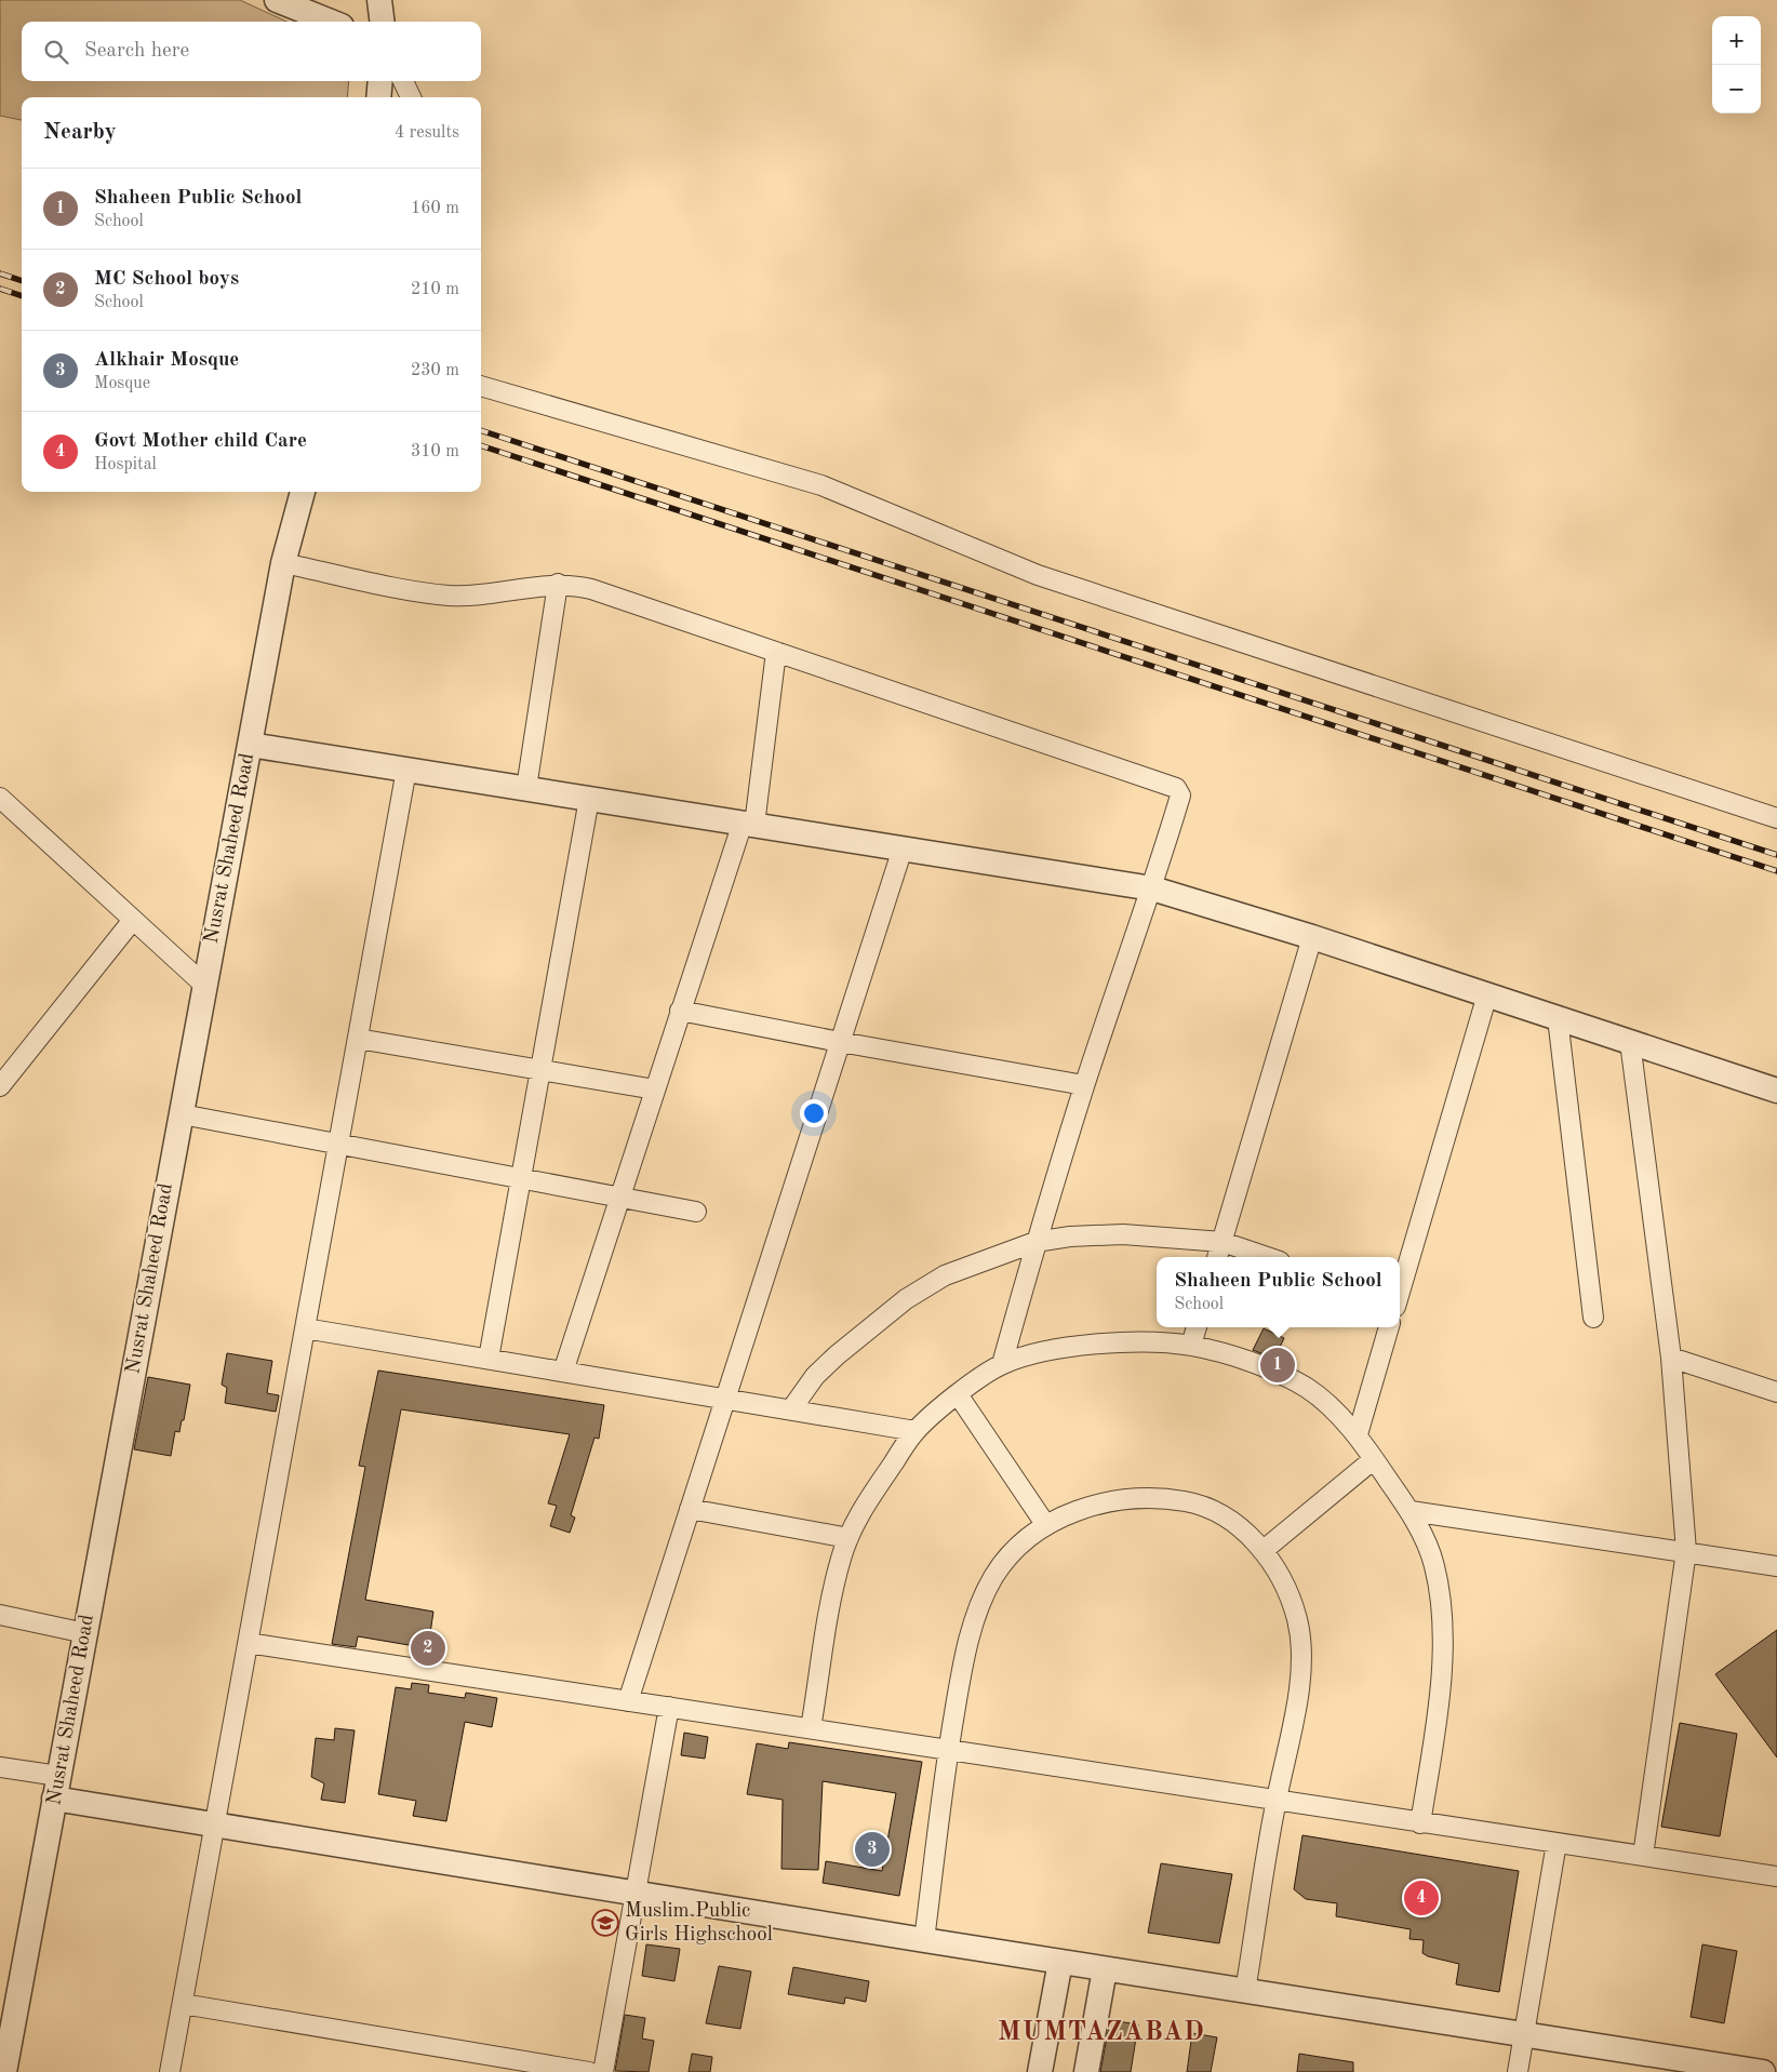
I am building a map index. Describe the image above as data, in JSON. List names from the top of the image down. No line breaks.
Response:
{"streets":{"street":["Nusrat Shaheed Road"]},"districts":["MUMTAZABAD"],"places":{"school or university":["Muslim Public Girls Highschool"]},"page":{"map_buttons":["+","−"],"search":"Search here","heading":["Nearby","4 results"],"list":[{"mark":"1","name":"Shaheen Public School","note":"School","value":"160 m"},{"mark":"2","name":"MC School boys","note":"School","value":"210 m"},{"mark":"3","name":"Alkhair Mosque","note":"Mosque","value":"230 m"},{"mark":"4","name":"Govt Mother child Care","note":"Hospital","value":"310 m"}],"popup":["Shaheen Public School","School"],"pins":["1","2","3","4"]}}
